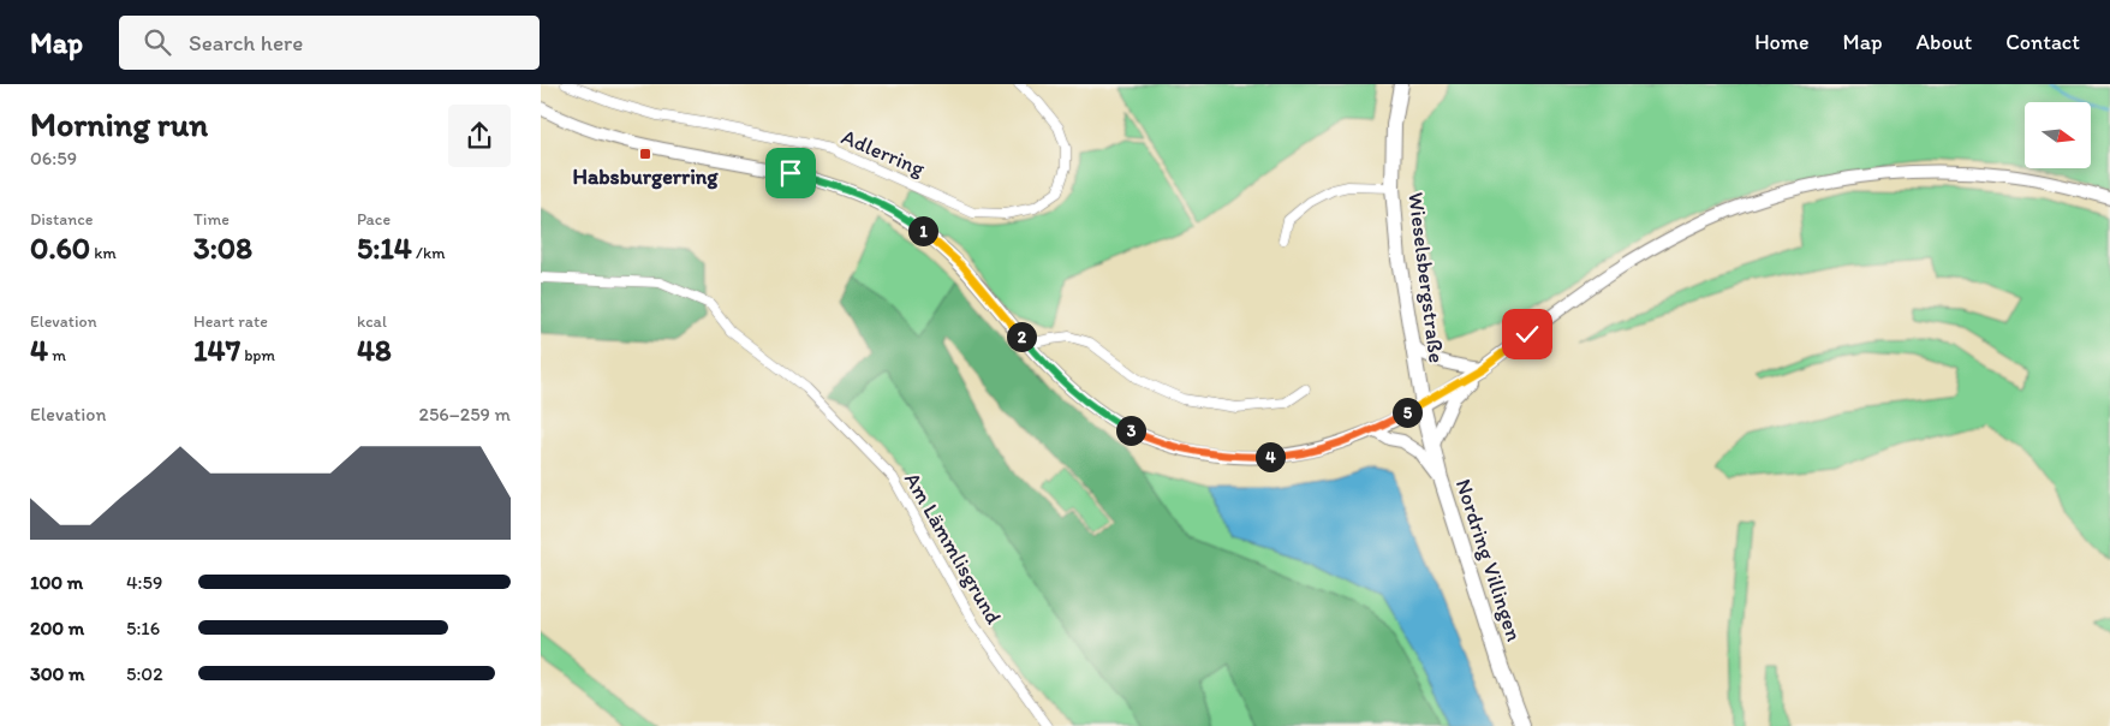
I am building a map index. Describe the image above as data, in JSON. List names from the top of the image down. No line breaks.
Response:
{"streets":{"main road":["Wieselsbergstraße","Nordring Villingen"],"street":["Adlerring","Am Lämmlisgrund"]},"crossings":[["Wieselsbergstraße","Nordring Villingen"]],"places":{"transit":["Habsburgerring"]},"north":"right","page":{"header":"Map","search":"Search here","nav":["Home","Map","About","Contact"],"heading":["Morning run","06:59"],"stats":[["Distance","0.60 km"],["Time","3:08"],["Pace","5:14 /km"],["Elevation","4 m"],["Heart rate","147 bpm"],["kcal","48"]],"pins":["1","2","5","3","4"],"chart":["Elevation","256–259 m"],"list":[{"name":"100 m","note":"4:59"},{"name":"200 m","note":"5:16"},{"name":"300 m","note":"5:02"}]}}
